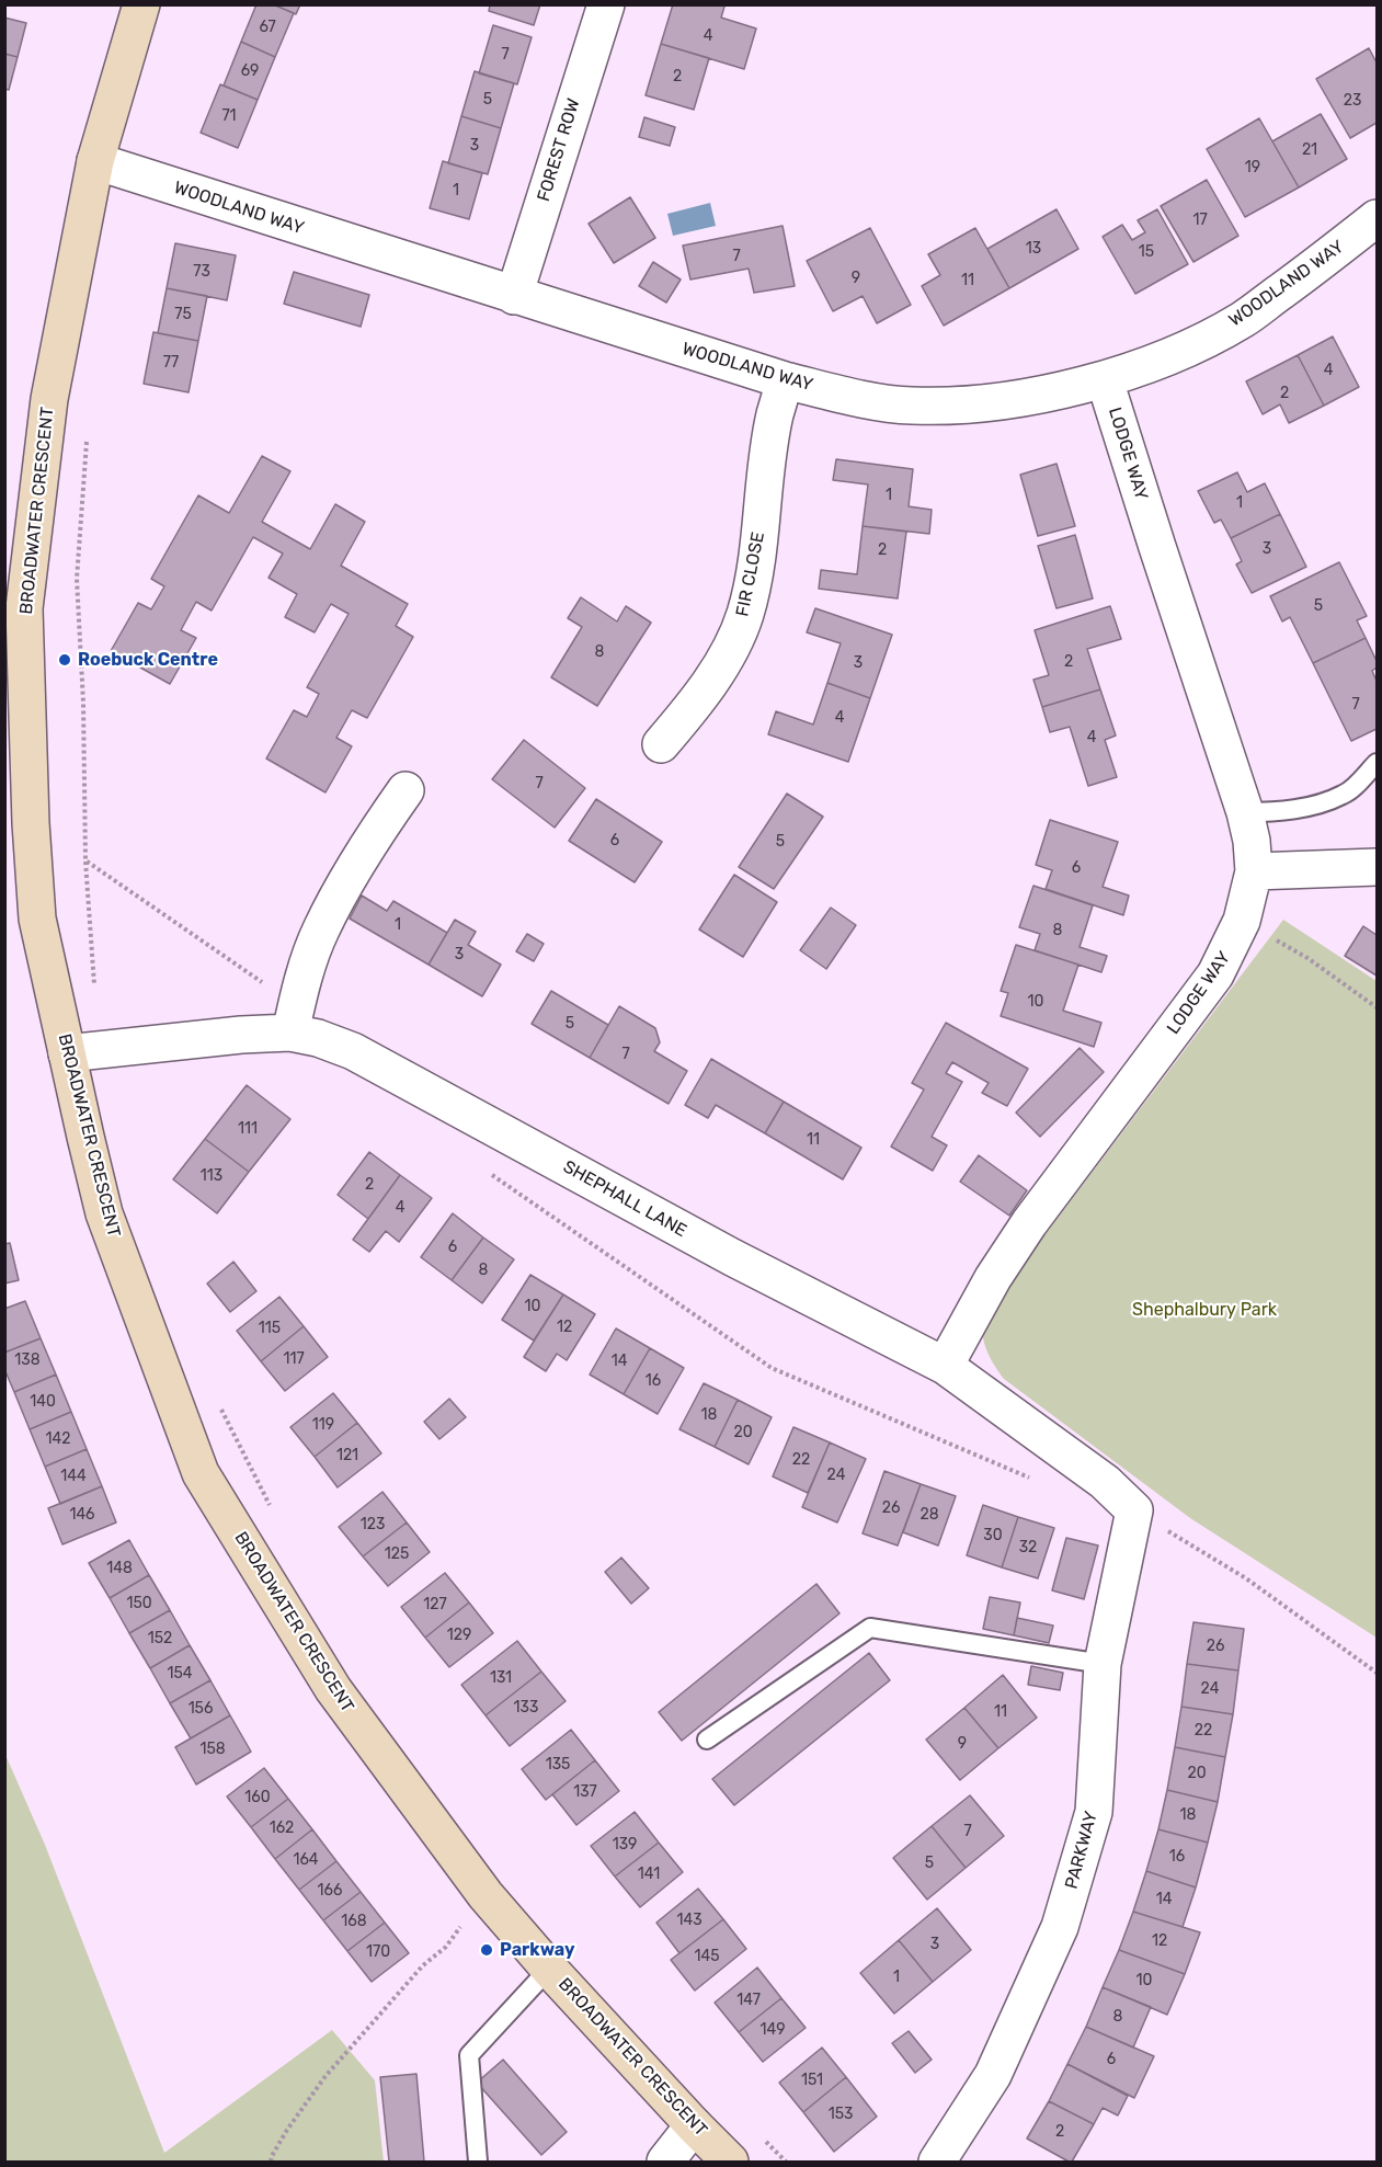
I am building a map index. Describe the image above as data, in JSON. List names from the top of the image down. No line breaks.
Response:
{"streets":{"street":["FOREST ROW","WOODLAND WAY","LODGE WAY","BROADWATER CRESCENT","FIR CLOSE","SHEPHALL LANE","PARKWAY"]},"crossings":[["FOREST ROW","WOODLAND WAY"],["WOODLAND WAY","LODGE WAY"],["WOODLAND WAY","BROADWATER CRESCENT"],["WOODLAND WAY","FIR CLOSE"],["LODGE WAY","SHEPHALL LANE"],["BROADWATER CRESCENT","SHEPHALL LANE"],["SHEPHALL LANE","PARKWAY"]],"parks":["Shephalbury Park"],"places":["Roebuck Centre","Parkway"],"house_numbers":["67","4","7","69","2","5","23","71","3","21","19","1","17","13","15","7","73","9","11","75","77","4","2","1","1","3","2","5","8","2","3","7","4","4","7","6","5","6","1","8","3","10","5","7","111","11","113","2","4","6","8","10","12","115","117","138","14","16","140","18","119","20","142","121","22","24","144","26","146","28","123","30","32","125","148","150","127","129","152","26","154","131","24","133","156","11","22","9","158","135","20","137","160","18","162","7","139","16","164","5","141","166","14","143","168","12","3","170","145","1","10","147","8","149","6","151","153","2"]}
